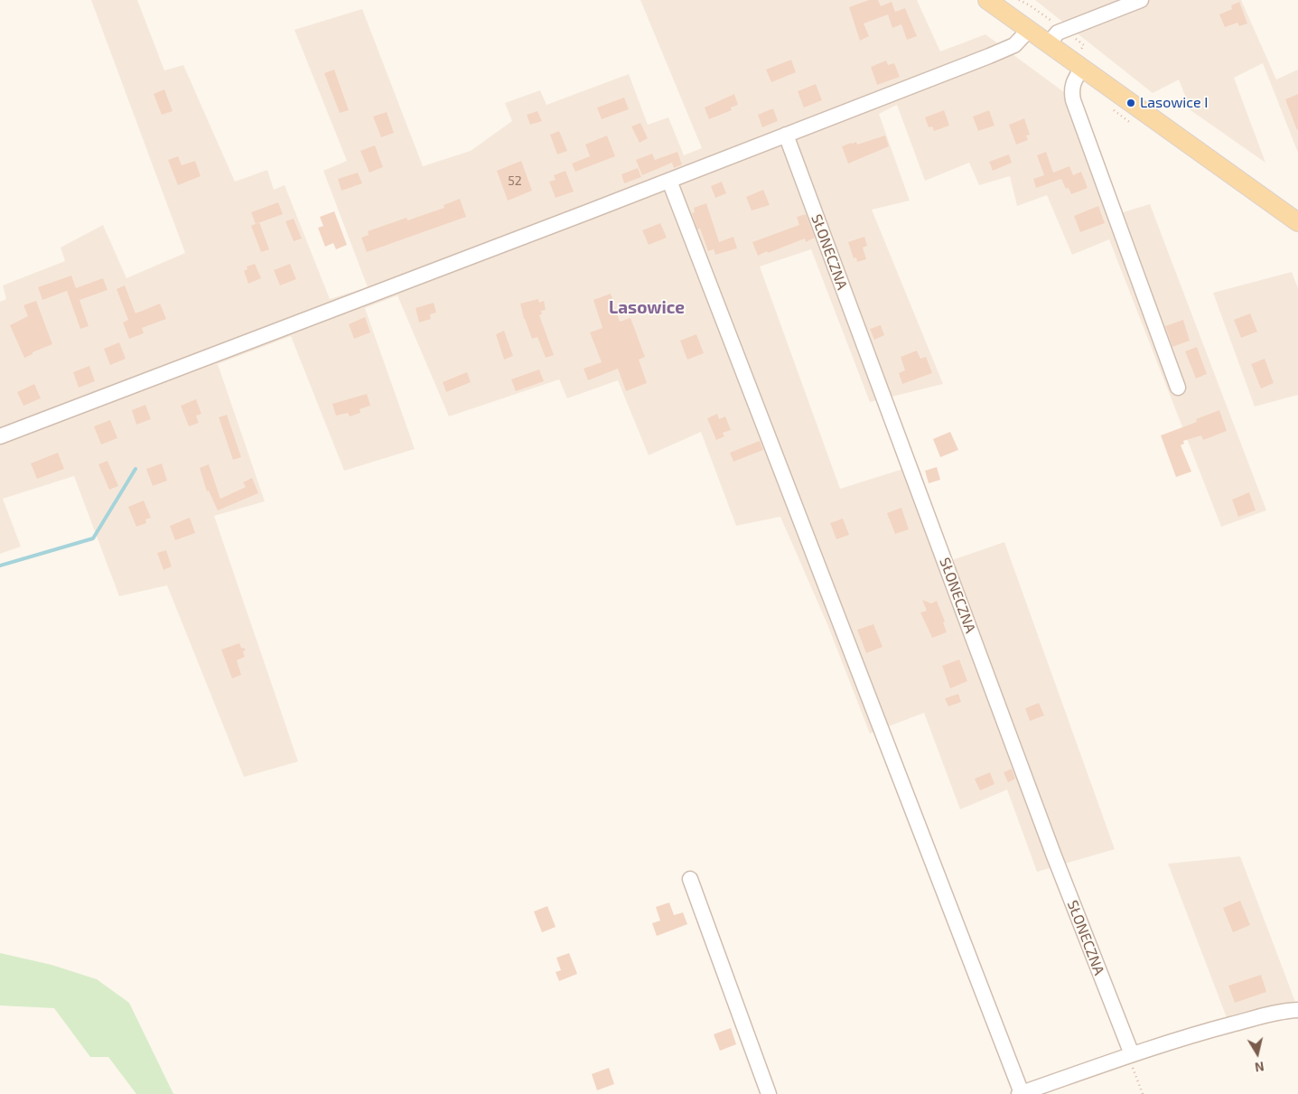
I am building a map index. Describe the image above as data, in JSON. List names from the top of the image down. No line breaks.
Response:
{"streets":{"street":["SŁONECZNA"]},"districts":["Lasowice"],"places":["Lasowice I"],"house_numbers":["52"],"north":"bottom"}
